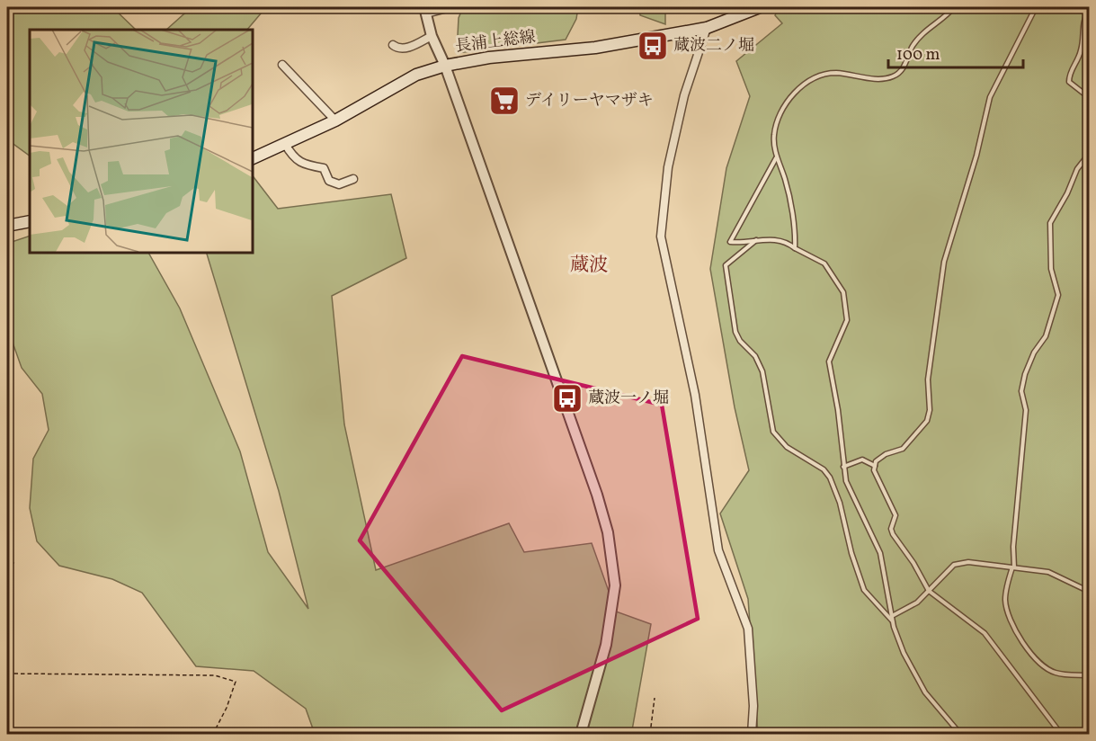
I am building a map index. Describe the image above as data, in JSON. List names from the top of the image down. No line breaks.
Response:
{"streets":{"main road":["長浦上総線"]},"districts":["蔵波"],"places":{"bus stop":["蔵波二ノ堀","蔵波一ノ堀"],"supermarket":["デイリーヤマザキ"]},"scale_bar":"100 m"}
